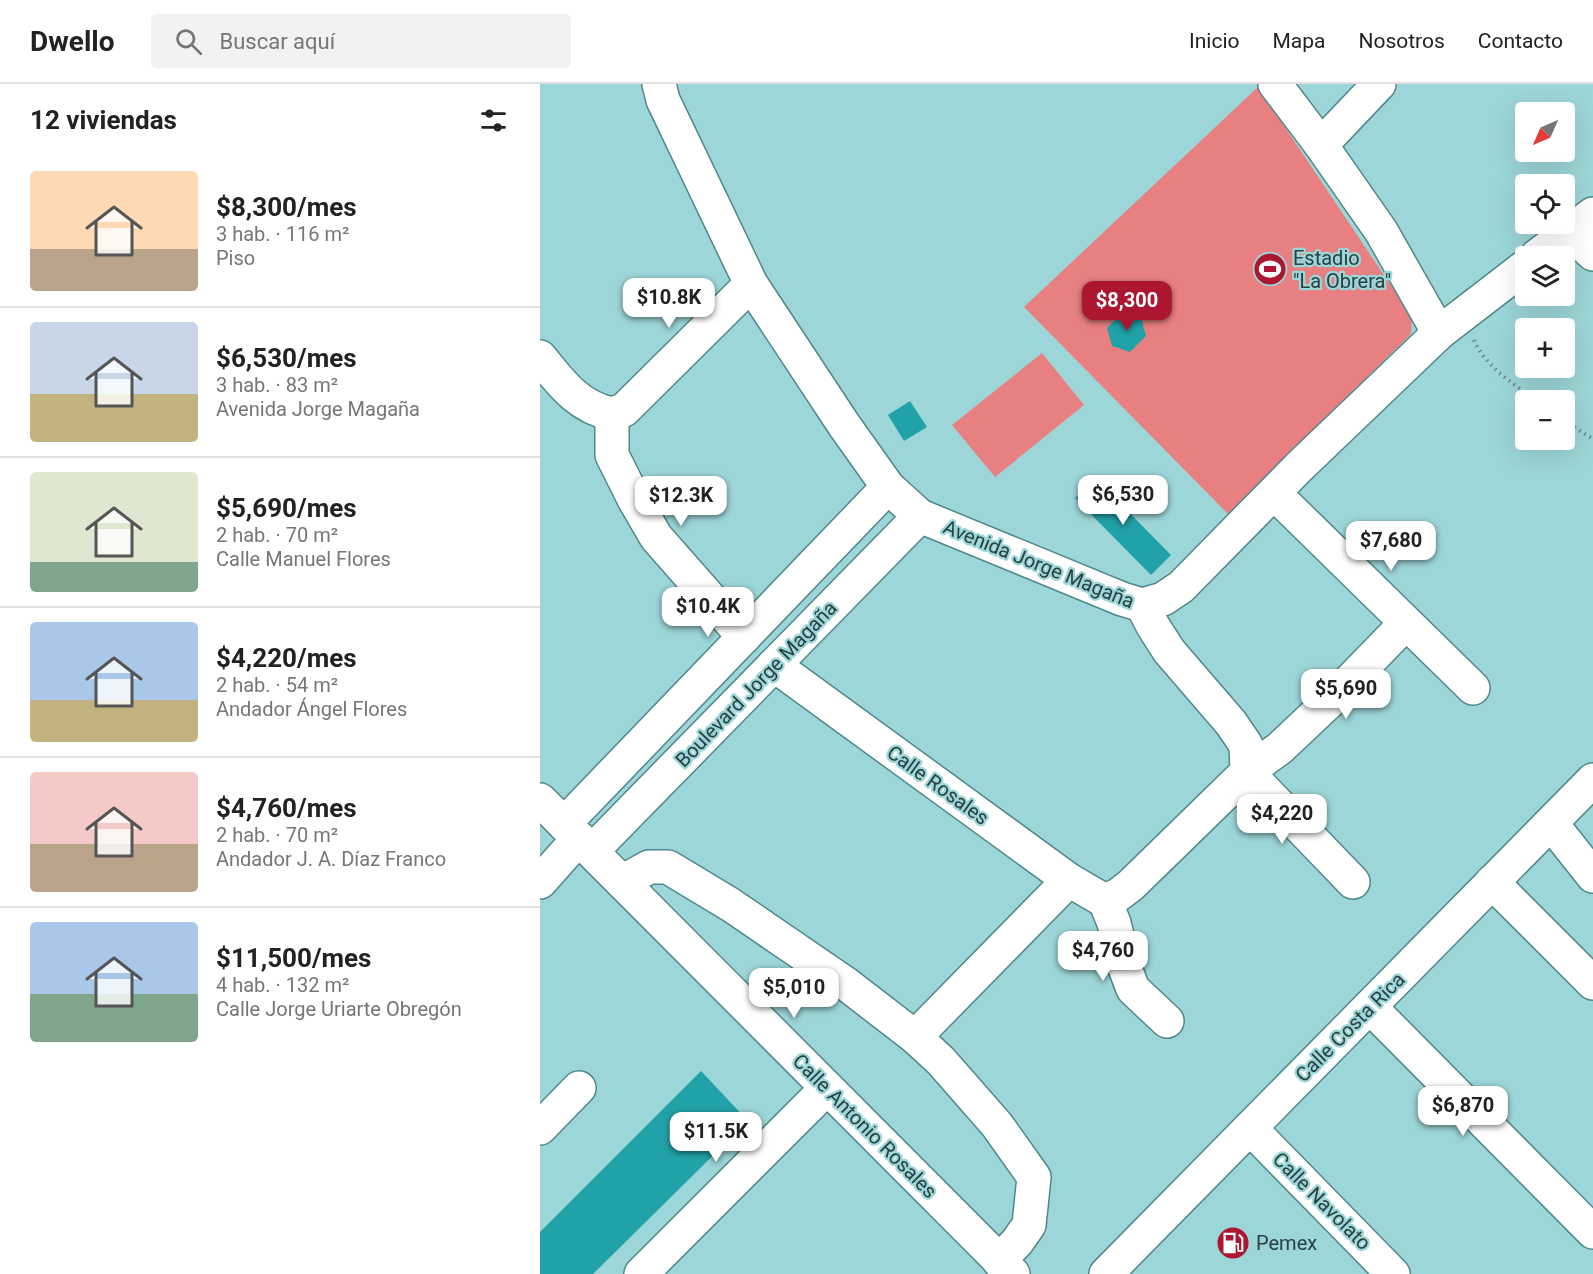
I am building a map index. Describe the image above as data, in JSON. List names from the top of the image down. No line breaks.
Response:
{"streets":{"street":["Avenida Jorge Magaña","Boulevard Jorge Magaña","Calle Rosales","Calle Costa Rica","Calle Antonio Rosales","Calle Navolato"]},"crossings":[["Avenida Jorge Magaña","Boulevard Jorge Magaña"],["Boulevard Jorge Magaña","Calle Rosales"],["Boulevard Jorge Magaña","Calle Antonio Rosales"],["Calle Costa Rica","Calle Navolato"]],"places":{"sports":["Estadio \"La Obrera\""],"fuel station":["Pemex"]},"north":"bottom left","page":{"header":"Dwello","search":"Buscar aquí","nav":["Inicio","Mapa","Nosotros","Contacto"],"heading":"12 viviendas","map_buttons":["+","−"],"list":[{"name":"$8,300/mes","note":"3 hab. · 116 m² · Piso"},{"name":"$6,530/mes","note":"3 hab. · 83 m² · Avenida Jorge Magaña"},{"name":"$5,690/mes","note":"2 hab. · 70 m² · Calle Manuel Flores"},{"name":"$4,220/mes","note":"2 hab. · 54 m² · Andador Ángel Flores"},{"name":"$4,760/mes","note":"2 hab. · 70 m² · Andador J. A. Díaz Franco"},{"name":"$11,500/mes","note":"4 hab. · 132 m² · Calle Jorge Uriarte Obregón"}],"price":["$10.8K","$8,300","$6,530","$12.3K","$7,680","$10.4K","$5,690","$4,220","$4,760","$5,010","$6,870","$11.5K"]}}
